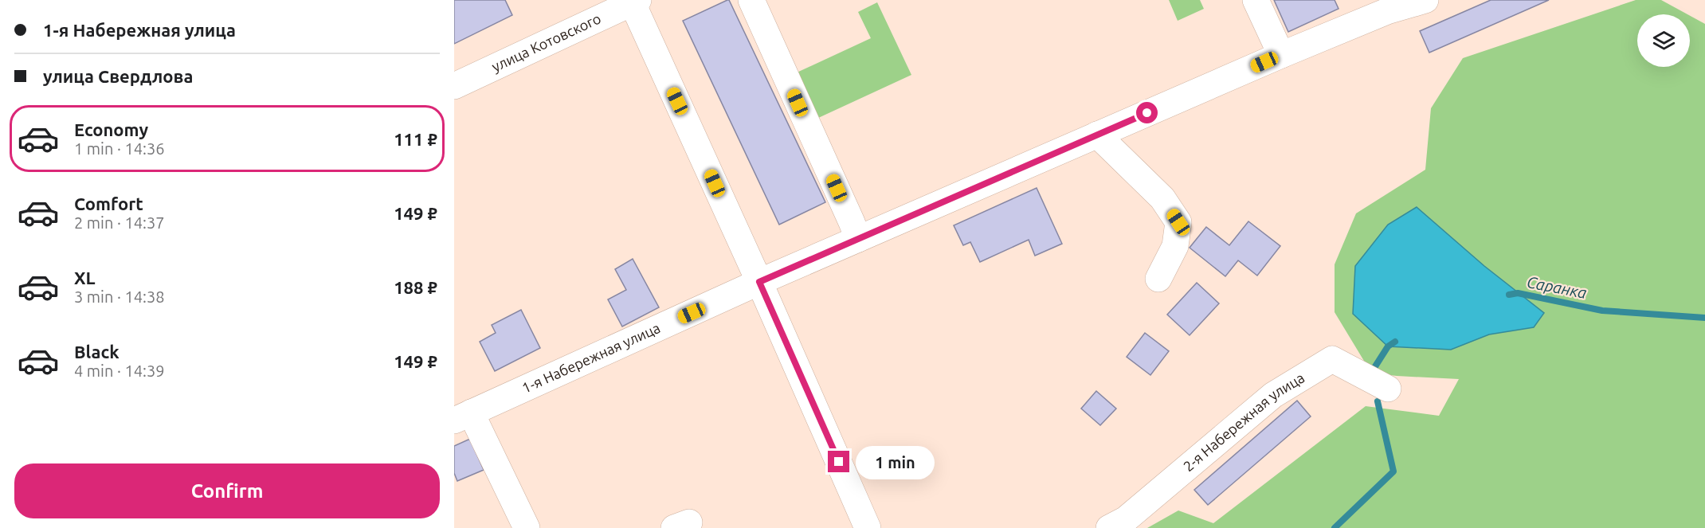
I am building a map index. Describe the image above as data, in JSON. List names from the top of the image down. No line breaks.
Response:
{"streets":{"street":["улица Котовского","1-я Набережная улица","2-я Набережная улица"]},"water":["Саранка"],"page":{"banner":["1-я Набережная улица","улица Свердлова"],"list":[{"name":"Economy","note":"1 min · 14:36","value":"111 ₽"},{"name":"Comfort","note":"2 min · 14:37","value":"149 ₽"},{"name":"XL","note":"3 min · 14:38","value":"188 ₽"},{"name":"Black","note":"4 min · 14:39","value":"149 ₽"}],"bubble":"1 min","buttons":"Confirm"}}
